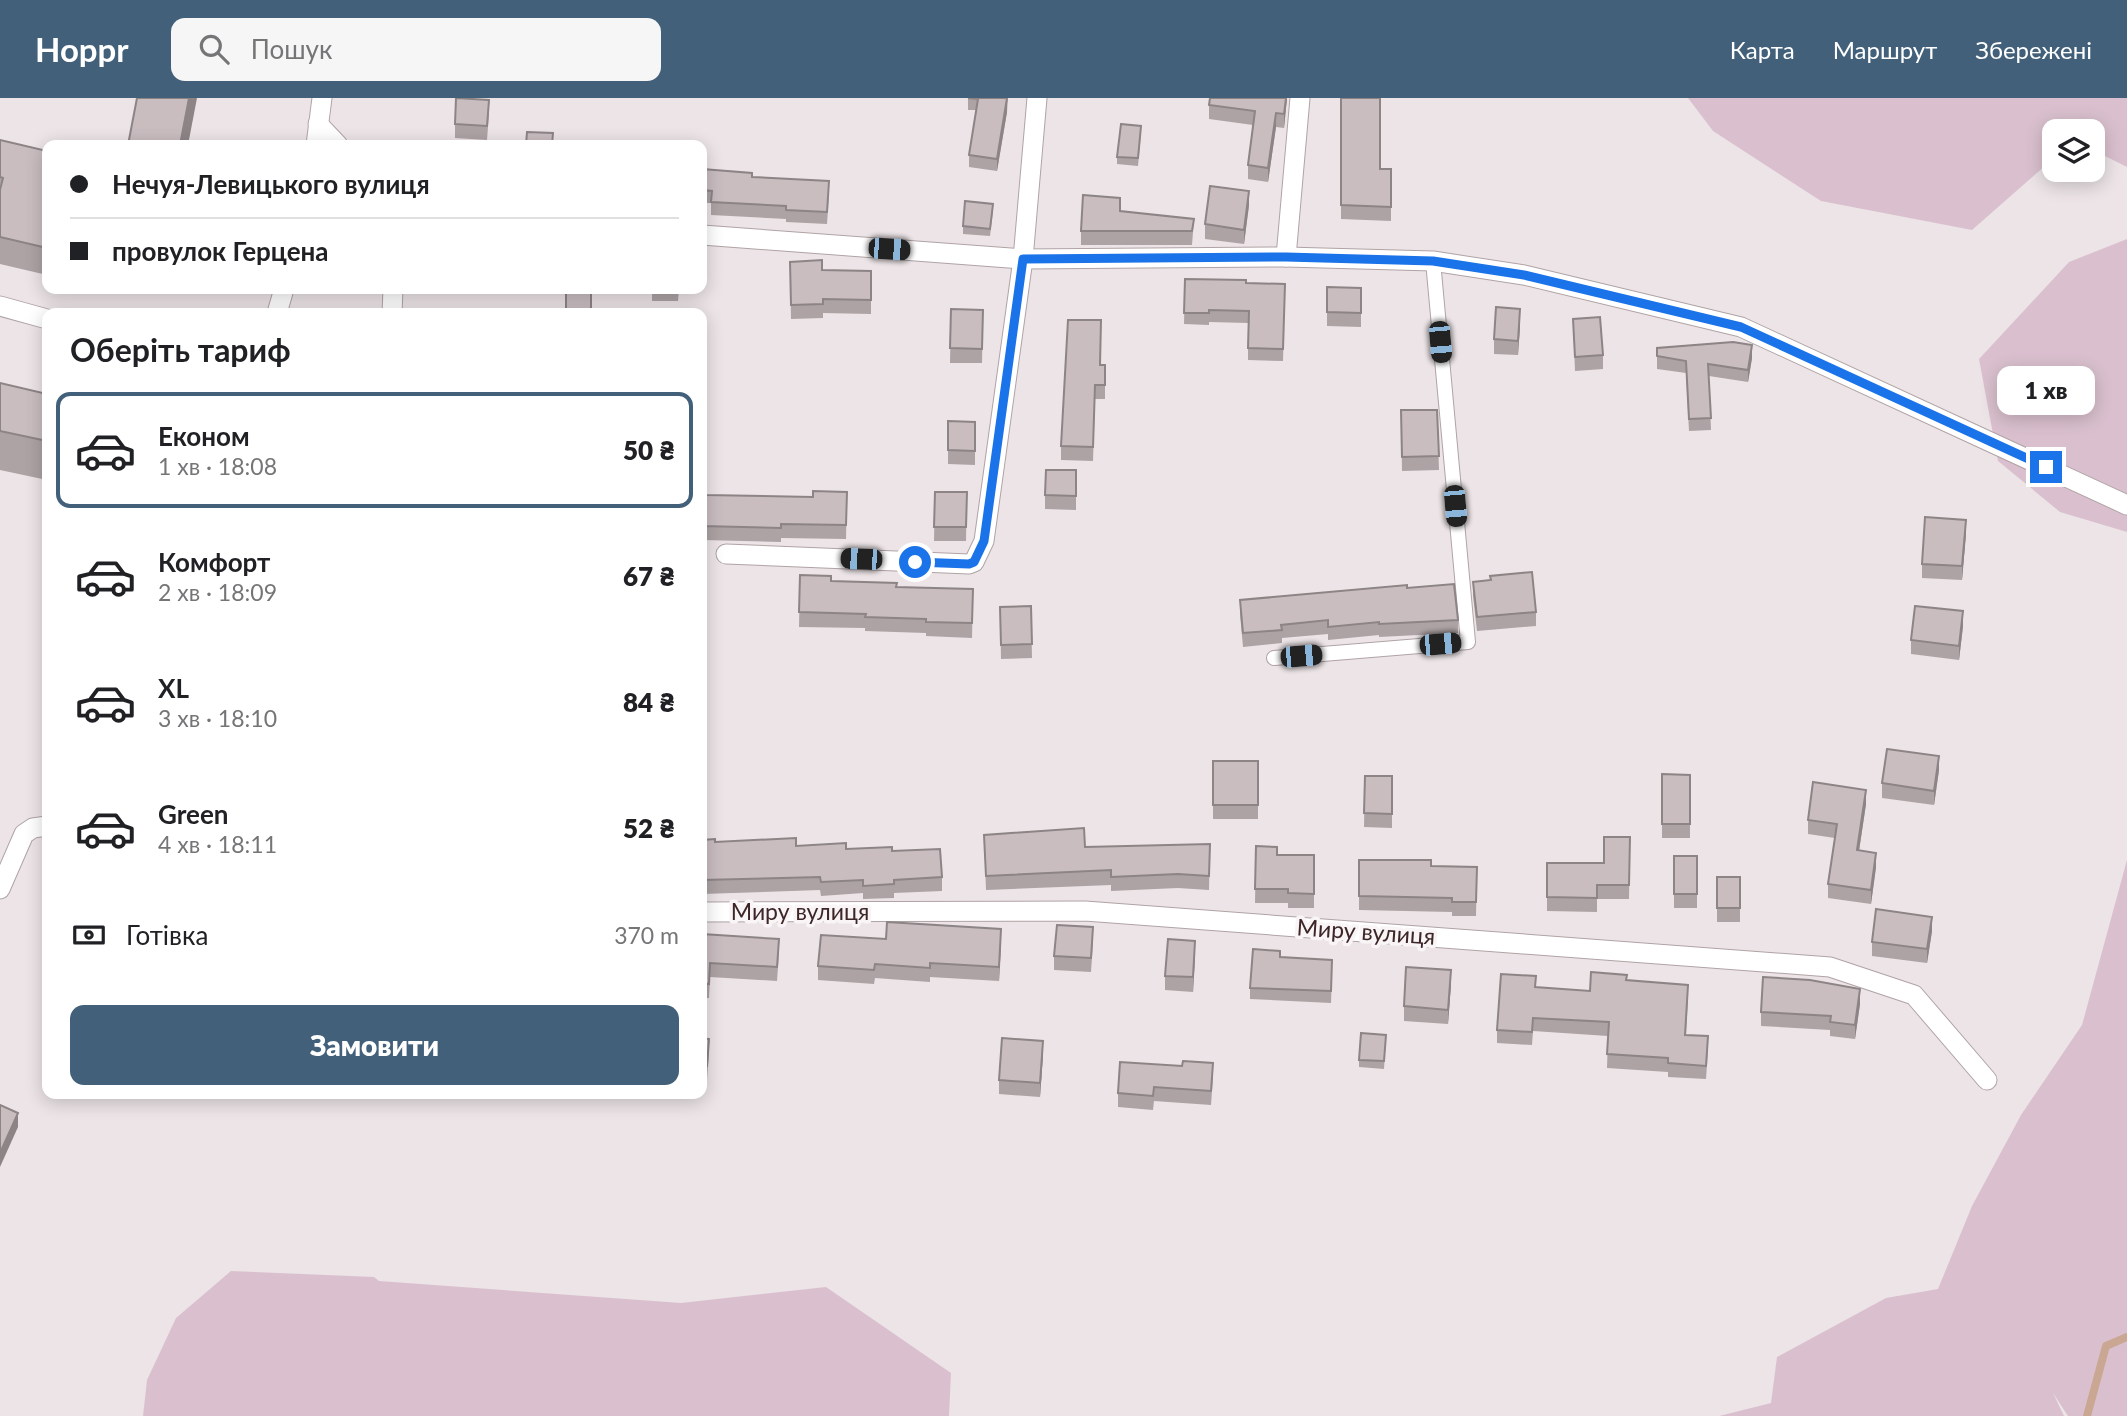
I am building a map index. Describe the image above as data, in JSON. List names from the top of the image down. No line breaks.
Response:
{"streets":{"street":["Миру вулиця"]},"page":{"header":"Hoppr","search":"Пошук","nav":["Карта","Маршрут","Збережені"],"banner":["Нечуя-Левицького вулиця","провулок Герцена"],"heading":"Оберіть тариф","bubble":"1 хв","list":[{"name":"Економ","note":"1 хв · 18:08","value":"50 ₴"},{"name":"Комфорт","note":"2 хв · 18:09","value":"67 ₴"},{"name":"XL","note":"3 хв · 18:10","value":"84 ₴"},{"name":"Green","note":"4 хв · 18:11","value":"52 ₴"}],"pay":["Готівка","370 m"],"buttons":"Замовити"}}
